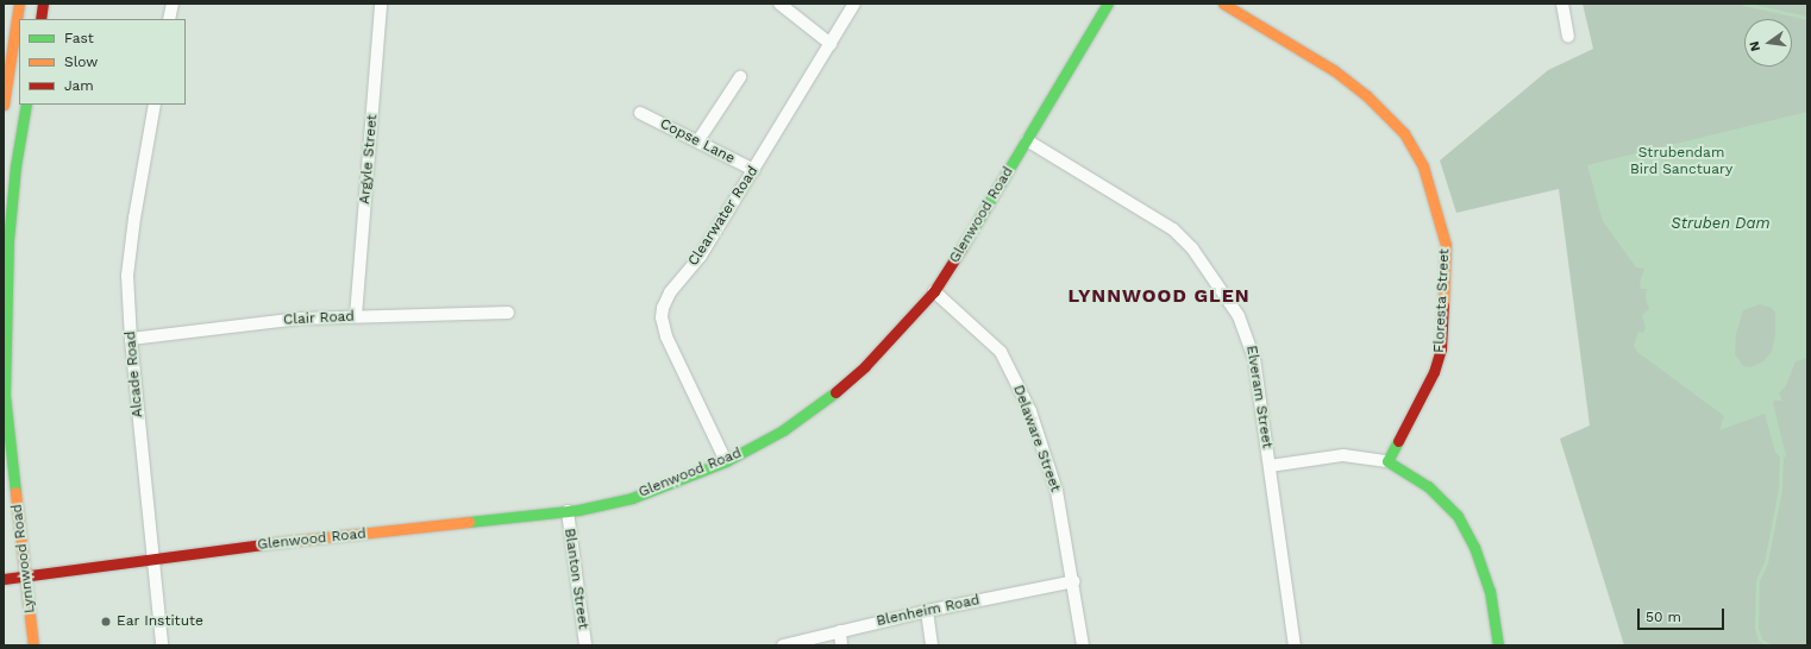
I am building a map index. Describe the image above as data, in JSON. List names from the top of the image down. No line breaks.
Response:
{"streets":{"street":["Copse Lane","Argyle Street","Glenwood Road","Clearwater Road","Floresta Street","Clair Road","Alcade Road","Elveram Street","Delaware Street","Lynnwood Road","Blanton Street","Blenheim Road"]},"crossings":[["Copse Lane","Clearwater Road"],["Argyle Street","Clair Road"],["Glenwood Road","Clearwater Road"],["Glenwood Road","Alcade Road"],["Glenwood Road","Elveram Street"],["Glenwood Road","Delaware Street"],["Glenwood Road","Lynnwood Road"],["Glenwood Road","Blanton Street"],["Clair Road","Alcade Road"],["Delaware Street","Blenheim Road"]],"districts":["LYNNWOOD GLEN"],"water":["Struben Dam"],"parks":["Strubendam Bird Sanctuary"],"places":["Ear Institute"],"legend":["Fast","Slow","Jam"],"scale_bar":"50 m","north":"left"}
